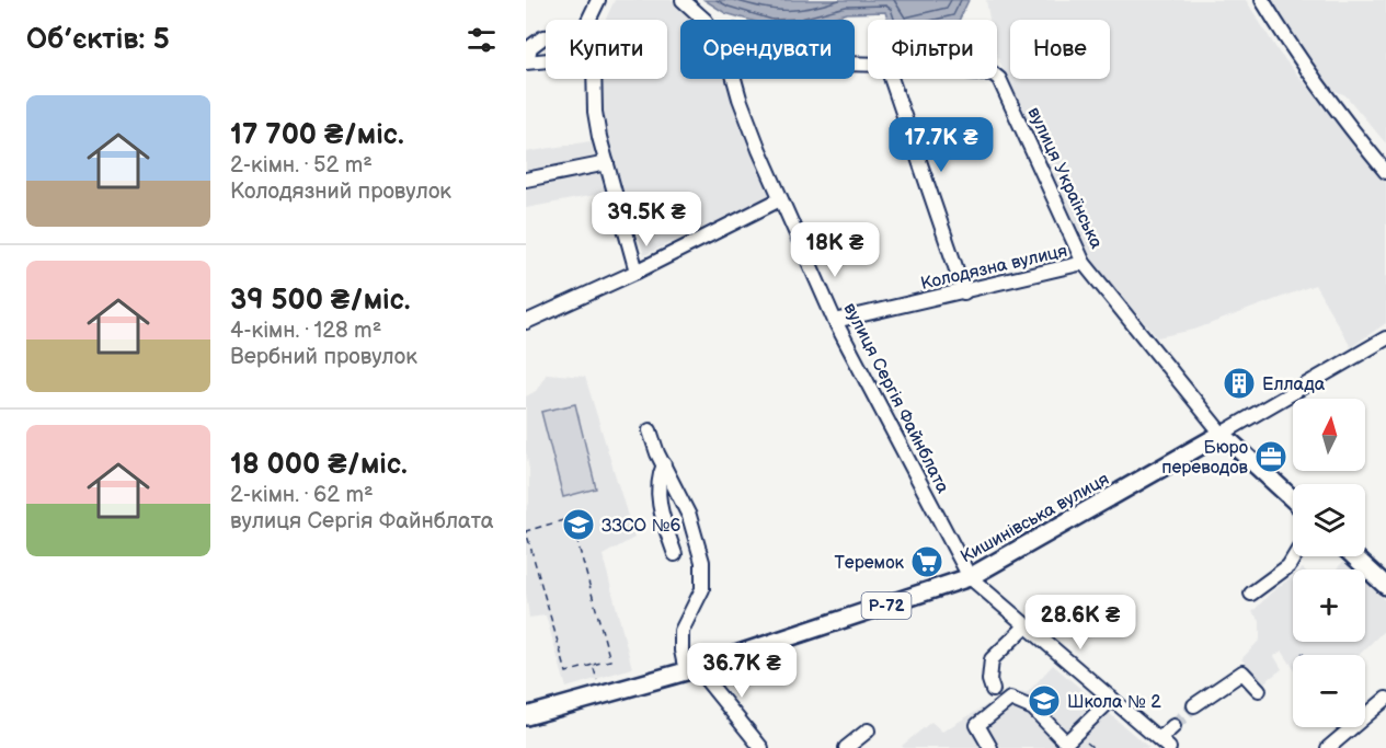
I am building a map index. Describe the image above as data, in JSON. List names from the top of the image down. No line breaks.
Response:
{"streets":{"main road":["вулиця Українська","Кишинівська вулиця","Р-72"],"street":["Колодязна вулиця","вулиця Сергія Файнблата"]},"crossings":[["вулиця Українська","Колодязна вулиця"],["вулиця Українська","Кишинівська вулиця"],["Колодязна вулиця","вулиця Сергія Файнблата"],["вулиця Сергія Файнблата","Кишинівська вулиця"]],"places":{"building":["Еллада"],"office":["Бюро переводов"],"school or university":["ЗЗСО №6","Школа № 2"],"supermarket":["Теремок"]},"north":"top","page":{"heading":"Об’єктів: 5","chip":["Купити","Орендувати","Фільтри","Нове"],"list":[{"name":"17 700 ₴/міс.","note":"2-кімн. · 52 m² · Колодязний провулок"},{"name":"39 500 ₴/міс.","note":"4-кімн. · 128 m² · Вербний провулок"},{"name":"18 000 ₴/міс.","note":"2-кімн. · 62 m² · вулиця Сергія Файнблата"}],"price":["17.7K ₴","39.5K ₴","18K ₴","28.6K ₴","36.7K ₴"],"map_buttons":["+","−"]}}
